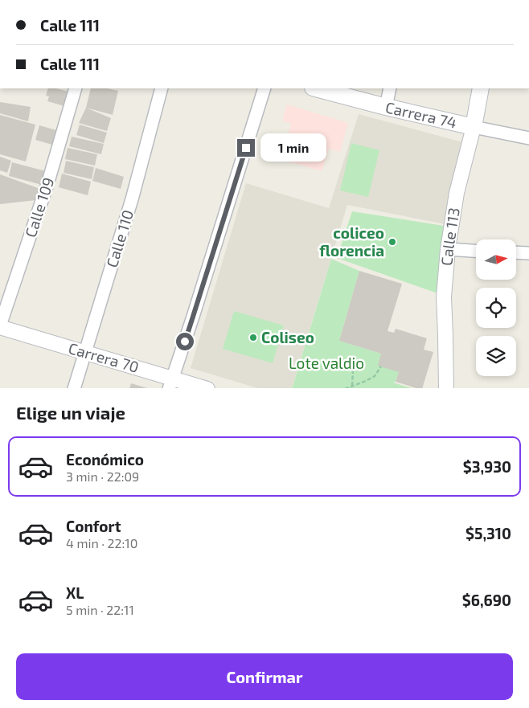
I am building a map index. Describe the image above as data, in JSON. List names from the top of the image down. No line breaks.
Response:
{"streets":{"main road":["Carrera 74","Calle 113"],"street":["Calle 109","Calle 110","Carrera 70"]},"crossings":[["Carrera 74","Calle 113"],["Calle 109","Carrera 70"],["Calle 110","Carrera 70"]],"parks":["Lote valdio"],"places":["coliceo florencia","Coliseo"],"north":"right","page":{"banner":["Calle 111","Calle 111"],"bubble":"1 min","heading":"Elige un viaje","list":[{"name":"Económico","note":"3 min · 22:09","value":"$3,930"},{"name":"Confort","note":"4 min · 22:10","value":"$5,310"},{"name":"XL","note":"5 min · 22:11","value":"$6,690"}],"buttons":"Confirmar"}}
